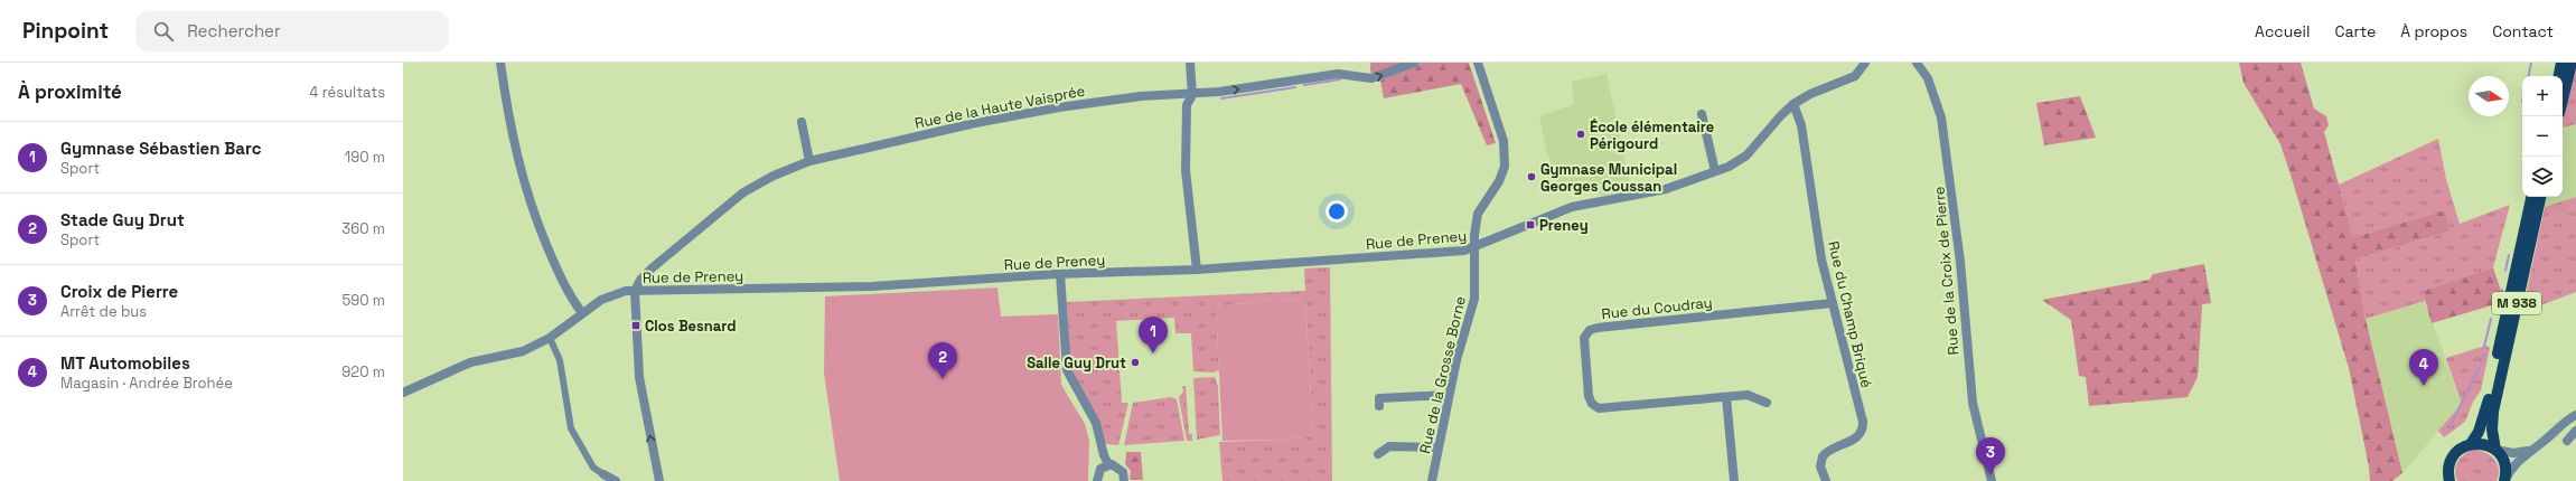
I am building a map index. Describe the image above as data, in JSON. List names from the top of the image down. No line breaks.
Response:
{"streets":{"main road":["M 938"],"street":["Rue de la Haute Vaisprée","Rue de Preney","Rue de la Croix de Pierre","Rue du Coudray","Rue du Champ Briqué","Rue de la Grosse Borne"]},"crossings":[["Rue de la Haute Vaisprée","Rue de Preney"],["Rue de Preney","Rue du Champ Briqué"],["Rue de Preney","Rue de la Grosse Borne"],["Rue du Coudray","Rue du Champ Briqué"]],"places":{"other":["École élémentaire Périgourd","Gymnase Municipal Georges Coussan","Salle Guy Drut"],"transit":["Preney","Clos Besnard"]},"north":"right","page":{"header":"Pinpoint","search":"Rechercher","nav":["Accueil","Carte","À propos","Contact"],"heading":["À proximité","4 résultats"],"map_buttons":["+","−"],"list":[{"mark":"1","name":"Gymnase Sébastien Barc","note":"Sport","value":"190 m"},{"mark":"2","name":"Stade Guy Drut","note":"Sport","value":"360 m"},{"mark":"3","name":"Croix de Pierre","note":"Arrêt de bus","value":"590 m"},{"mark":"4","name":"MT Automobiles","note":"Magasin · Andrée Brohée","value":"920 m"}],"pins":["1","2","4","3"]}}
